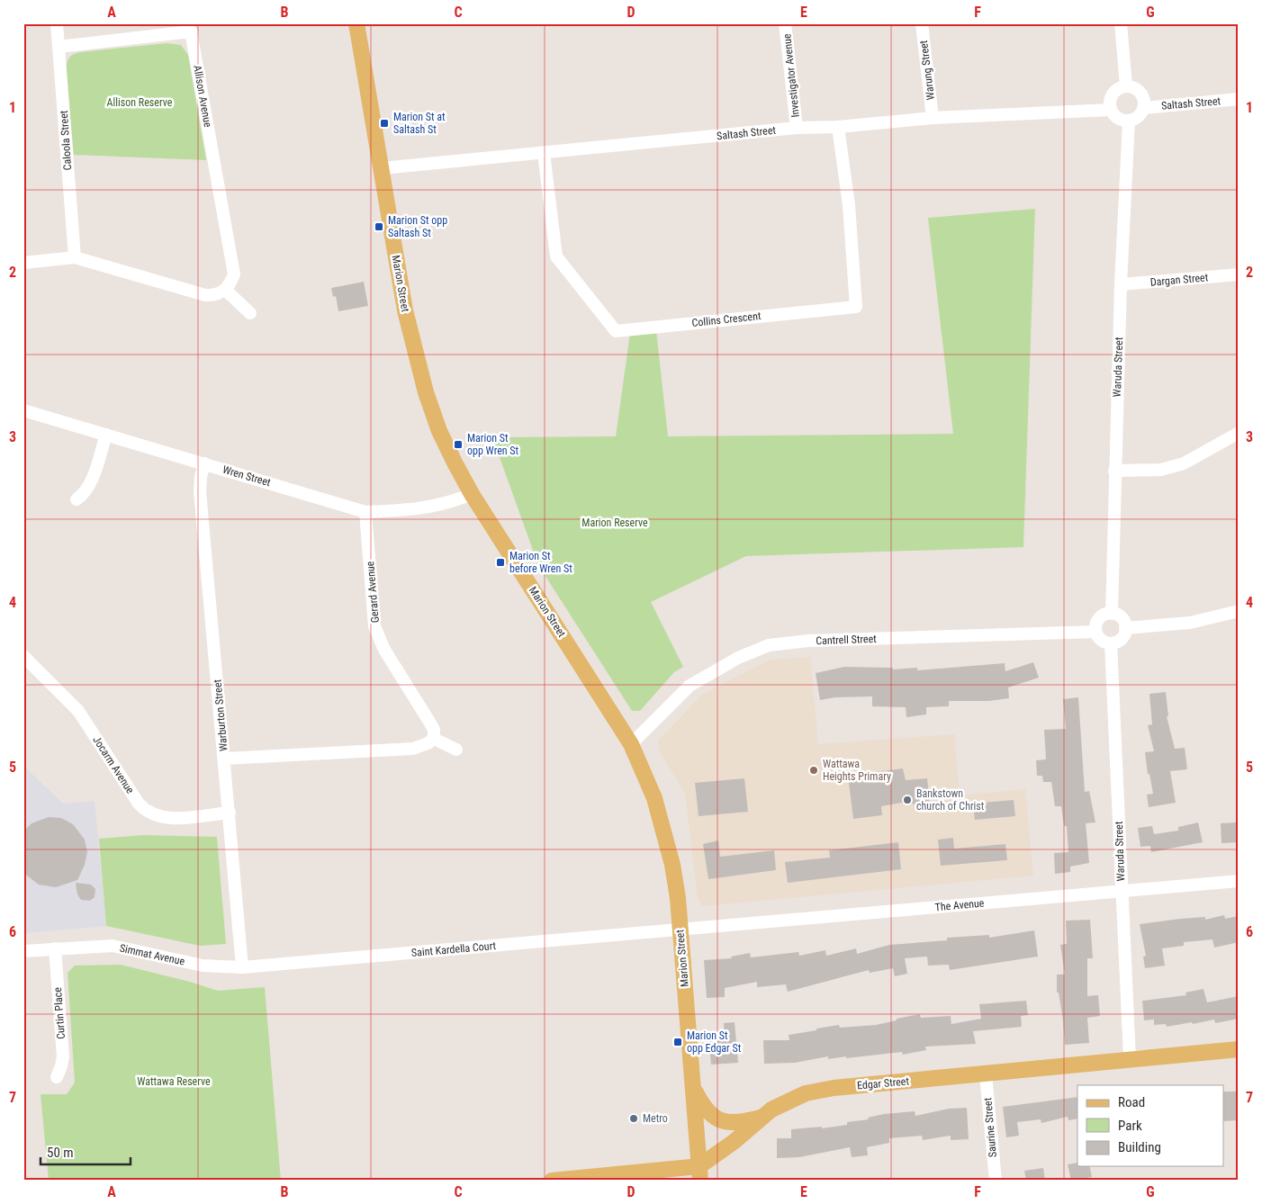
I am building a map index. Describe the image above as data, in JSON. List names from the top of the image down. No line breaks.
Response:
{"streets":{"main road":["Marion Street","Edgar Street"],"street":["Warung Street","Investigator Avenue","Allison Avenue","Saltash Street","Caloola Street","Dargan Street","Collins Crescent","Waruda Street","Wren Street","Gerard Avenue","Cantrell Street","Warburton Street","Jocarm Avenue","The Avenue","Saint Kardella Court","Simmat Avenue","Curtin Place","Saurine Street"]},"crossings":[["Warung Street","Saltash Street"],["Investigator Avenue","Saltash Street"],["Allison Avenue","Caloola Street"],["Saltash Street","Marion Street"],["Saltash Street","Collins Crescent"],["Saltash Street","Waruda Street"],["Dargan Street","Waruda Street"],["Marion Street","Wren Street"],["Marion Street","Cantrell Street"],["Marion Street","The Avenue"],["Marion Street","Saint Kardella Court"],["Marion Street","Edgar Street"],["Waruda Street","Cantrell Street"],["Waruda Street","The Avenue"],["Waruda Street","Edgar Street"],["Wren Street","Gerard Avenue"],["Wren Street","Warburton Street"],["Warburton Street","Jocarm Avenue"],["Warburton Street","Saint Kardella Court"],["The Avenue","Saint Kardella Court"],["Saint Kardella Court","Simmat Avenue"],["Simmat Avenue","Curtin Place"],["Edgar Street","Saurine Street"]],"parks":["Allison Reserve","Marion Reserve","Wattawa Reserve"],"places":{"transit":["Marion St at Saltash St","Marion St opp Saltash St","Marion St opp Wren St","Marion St before Wren St","Marion St opp Edgar St"],"other":["Wattawa Heights Primary","Bankstown church of Christ","Metro"]},"legend":["Road","Park","Building"],"scale_bar":"50 m","grid":{"columns":["A","B","C","D","E","F","G"],"rows":["1","2","3","4","5","6","7"]}}
